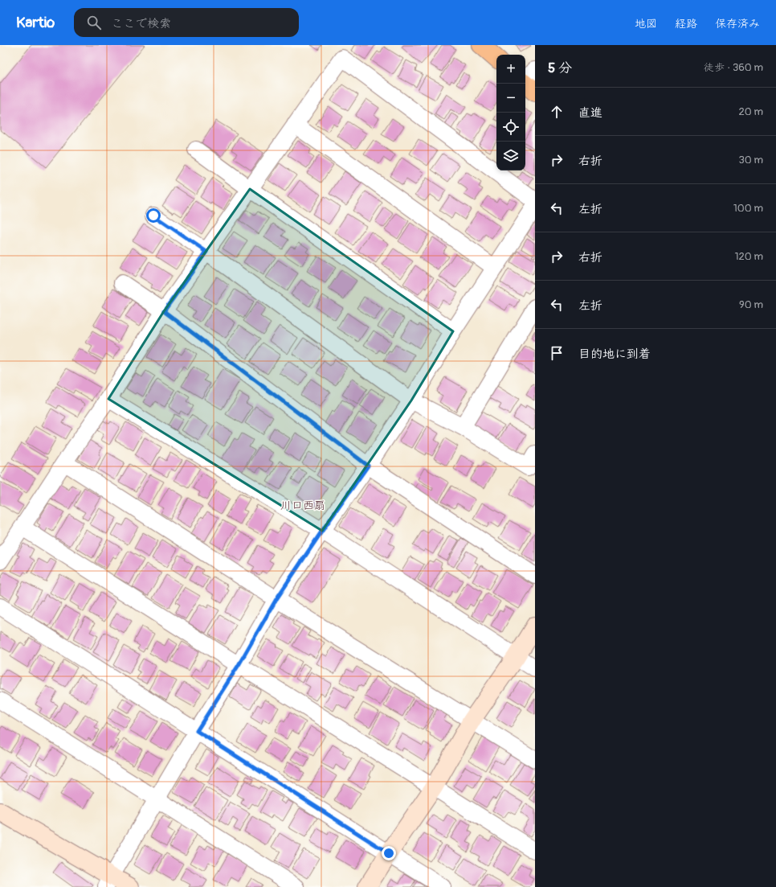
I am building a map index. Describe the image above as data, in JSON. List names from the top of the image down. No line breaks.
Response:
{"districts":["川口西扇"],"page":{"header":"Kartio","search":"ここで検索","nav":["地図","経路","保存済み"],"heading":["5 分","徒歩 · 360 m"],"map_buttons":["+","−"],"list":[["直進","20 m"],["右折","30 m"],["左折","100 m"],["右折","120 m"],["左折","90 m"],"目的地に到着"]}}
